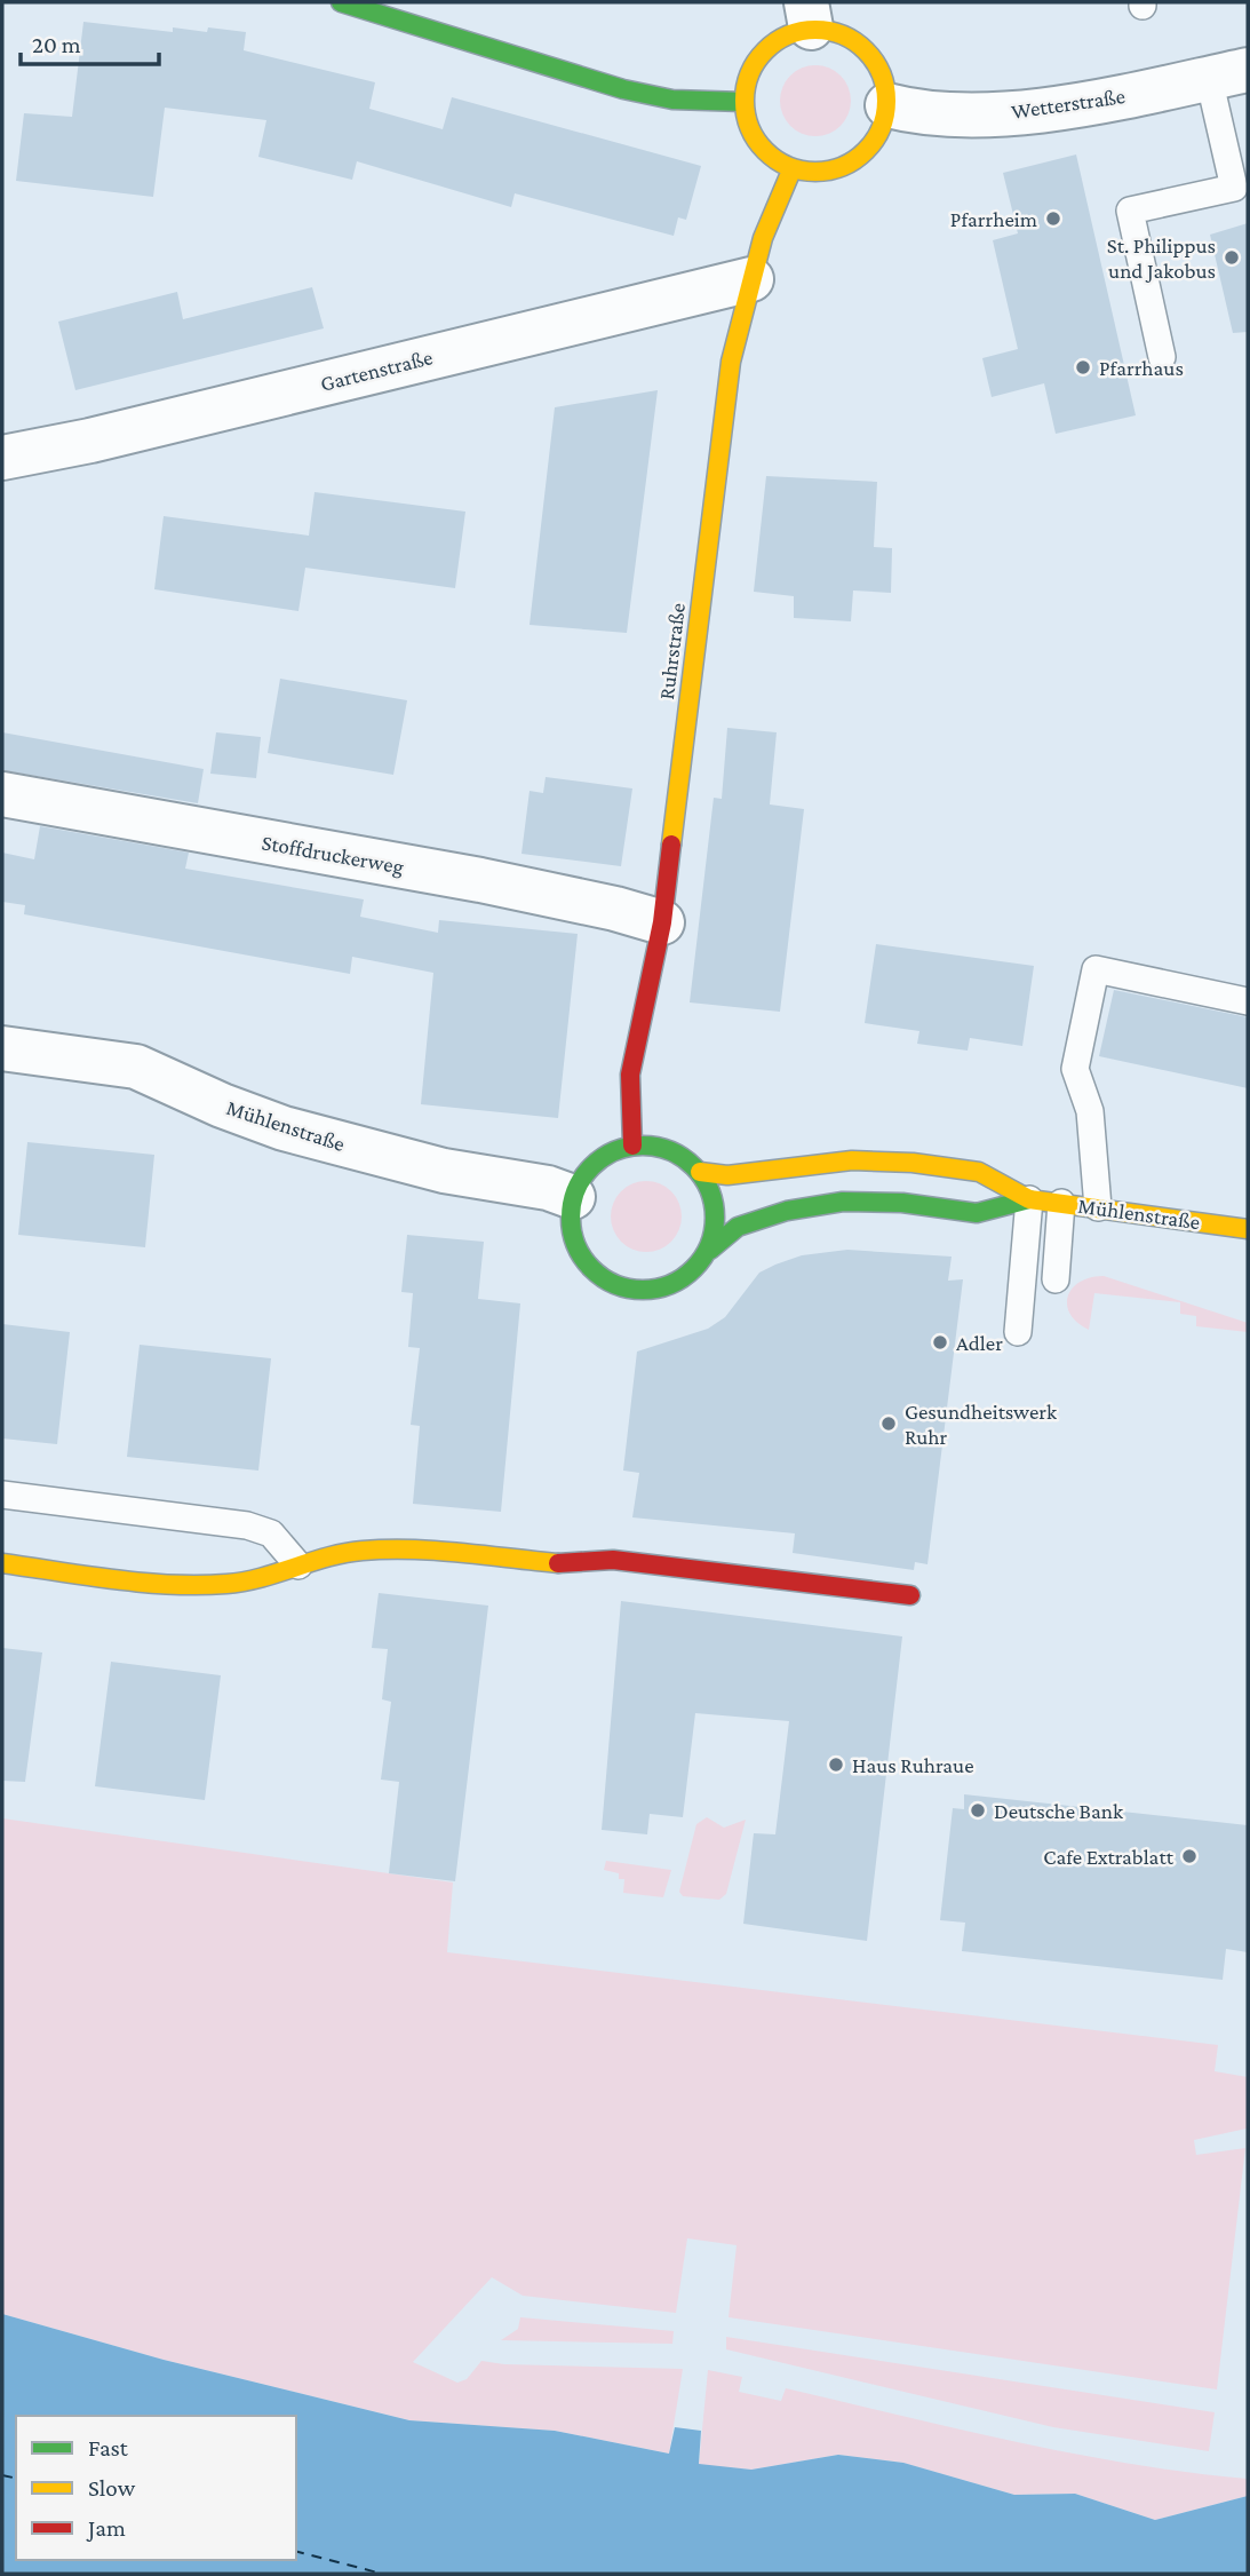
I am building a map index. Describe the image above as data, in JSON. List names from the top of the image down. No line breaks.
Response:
{"streets":{"main road":["Ruhrstraße","Mühlenstraße"],"street":["Wetterstraße","Gartenstraße","Stoffdruckerweg"]},"crossings":[["Wetterstraße","Ruhrstraße"],["Gartenstraße","Ruhrstraße"],["Ruhrstraße","Stoffdruckerweg"],["Ruhrstraße","Mühlenstraße"]],"places":["Pfarrheim","St. Philippus und Jakobus","Pfarrhaus","Adler","Gesundheitswerk Ruhr","Haus Ruhraue","Deutsche Bank","Cafe Extrablatt"],"legend":["Fast","Slow","Jam"],"scale_bar":"20 m"}
